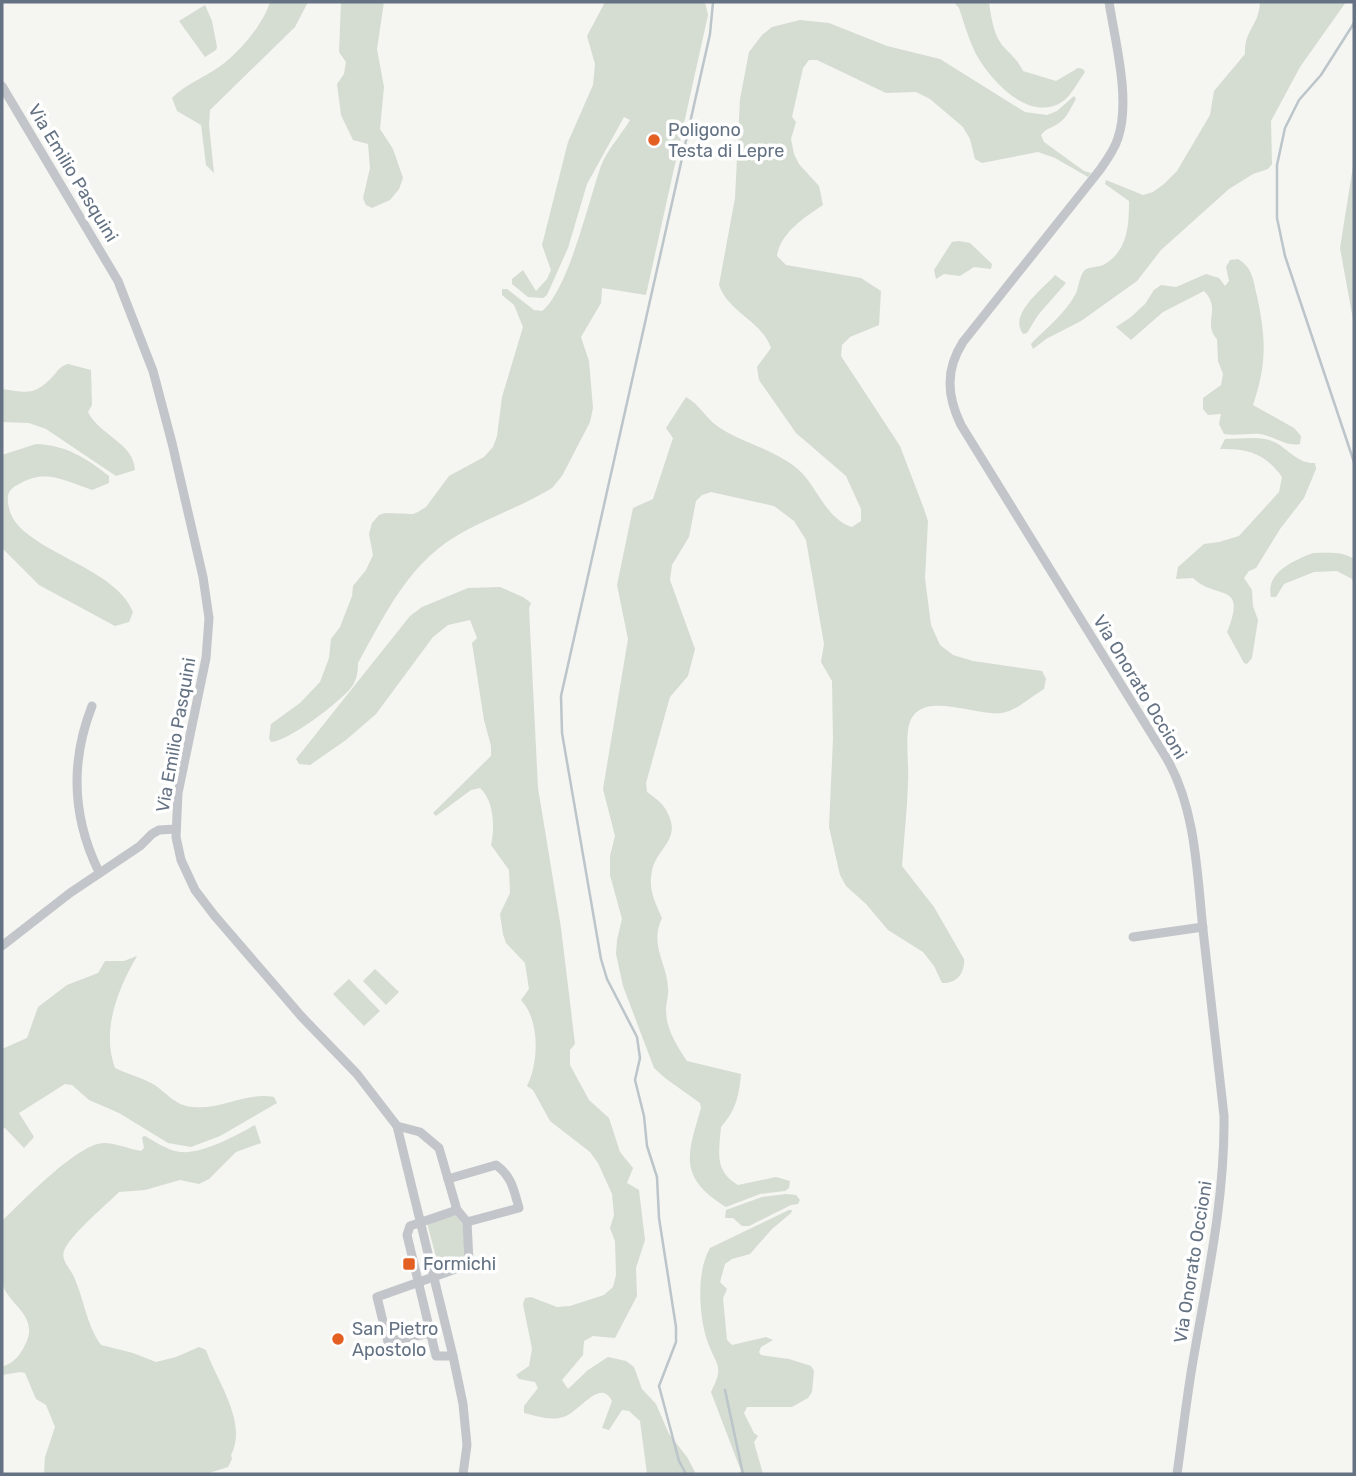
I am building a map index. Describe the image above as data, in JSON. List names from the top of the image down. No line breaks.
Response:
{"streets":{"street":["Via Emilio Pasquini","Via Onorato Occioni"]},"places":{"other":["Poligono Testa di Lepre","San Pietro Apostolo"],"transit":["Formichi"]}}
